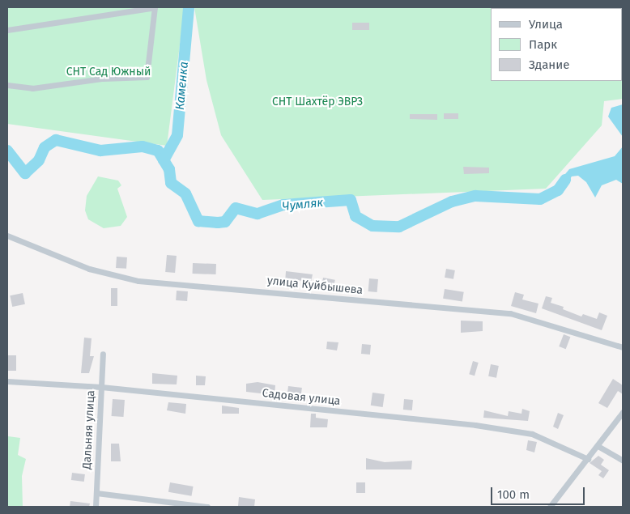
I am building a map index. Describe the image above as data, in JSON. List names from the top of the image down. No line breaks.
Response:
{"streets":{"street":["улица Куйбышева","Садовая улица","Дальняя улица"]},"crossings":[["Садовая улица","Дальняя улица"]],"water":["Каменка","Чумляк"],"parks":["СНТ Сад Южный","СНТ Шахтёр ЭВРЗ"],"legend":["Улица","Парк","Здание"],"scale_bar":"100 m"}
